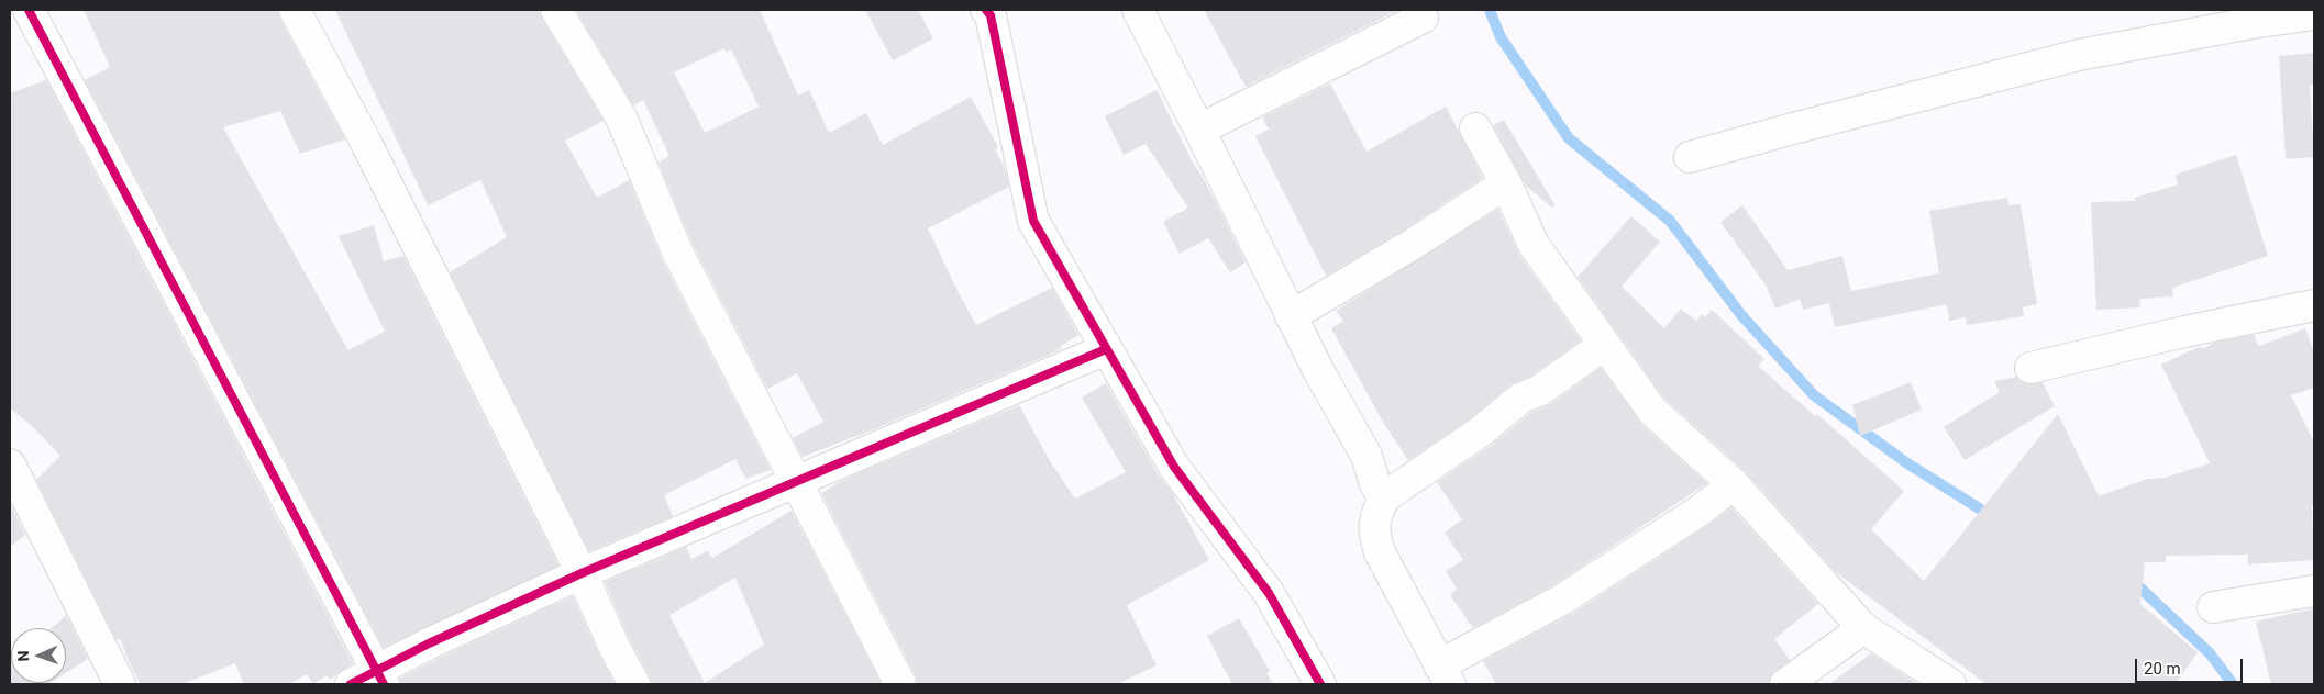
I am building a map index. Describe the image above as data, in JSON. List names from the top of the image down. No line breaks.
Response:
{"scale_bar":"20 m","north":"left"}
